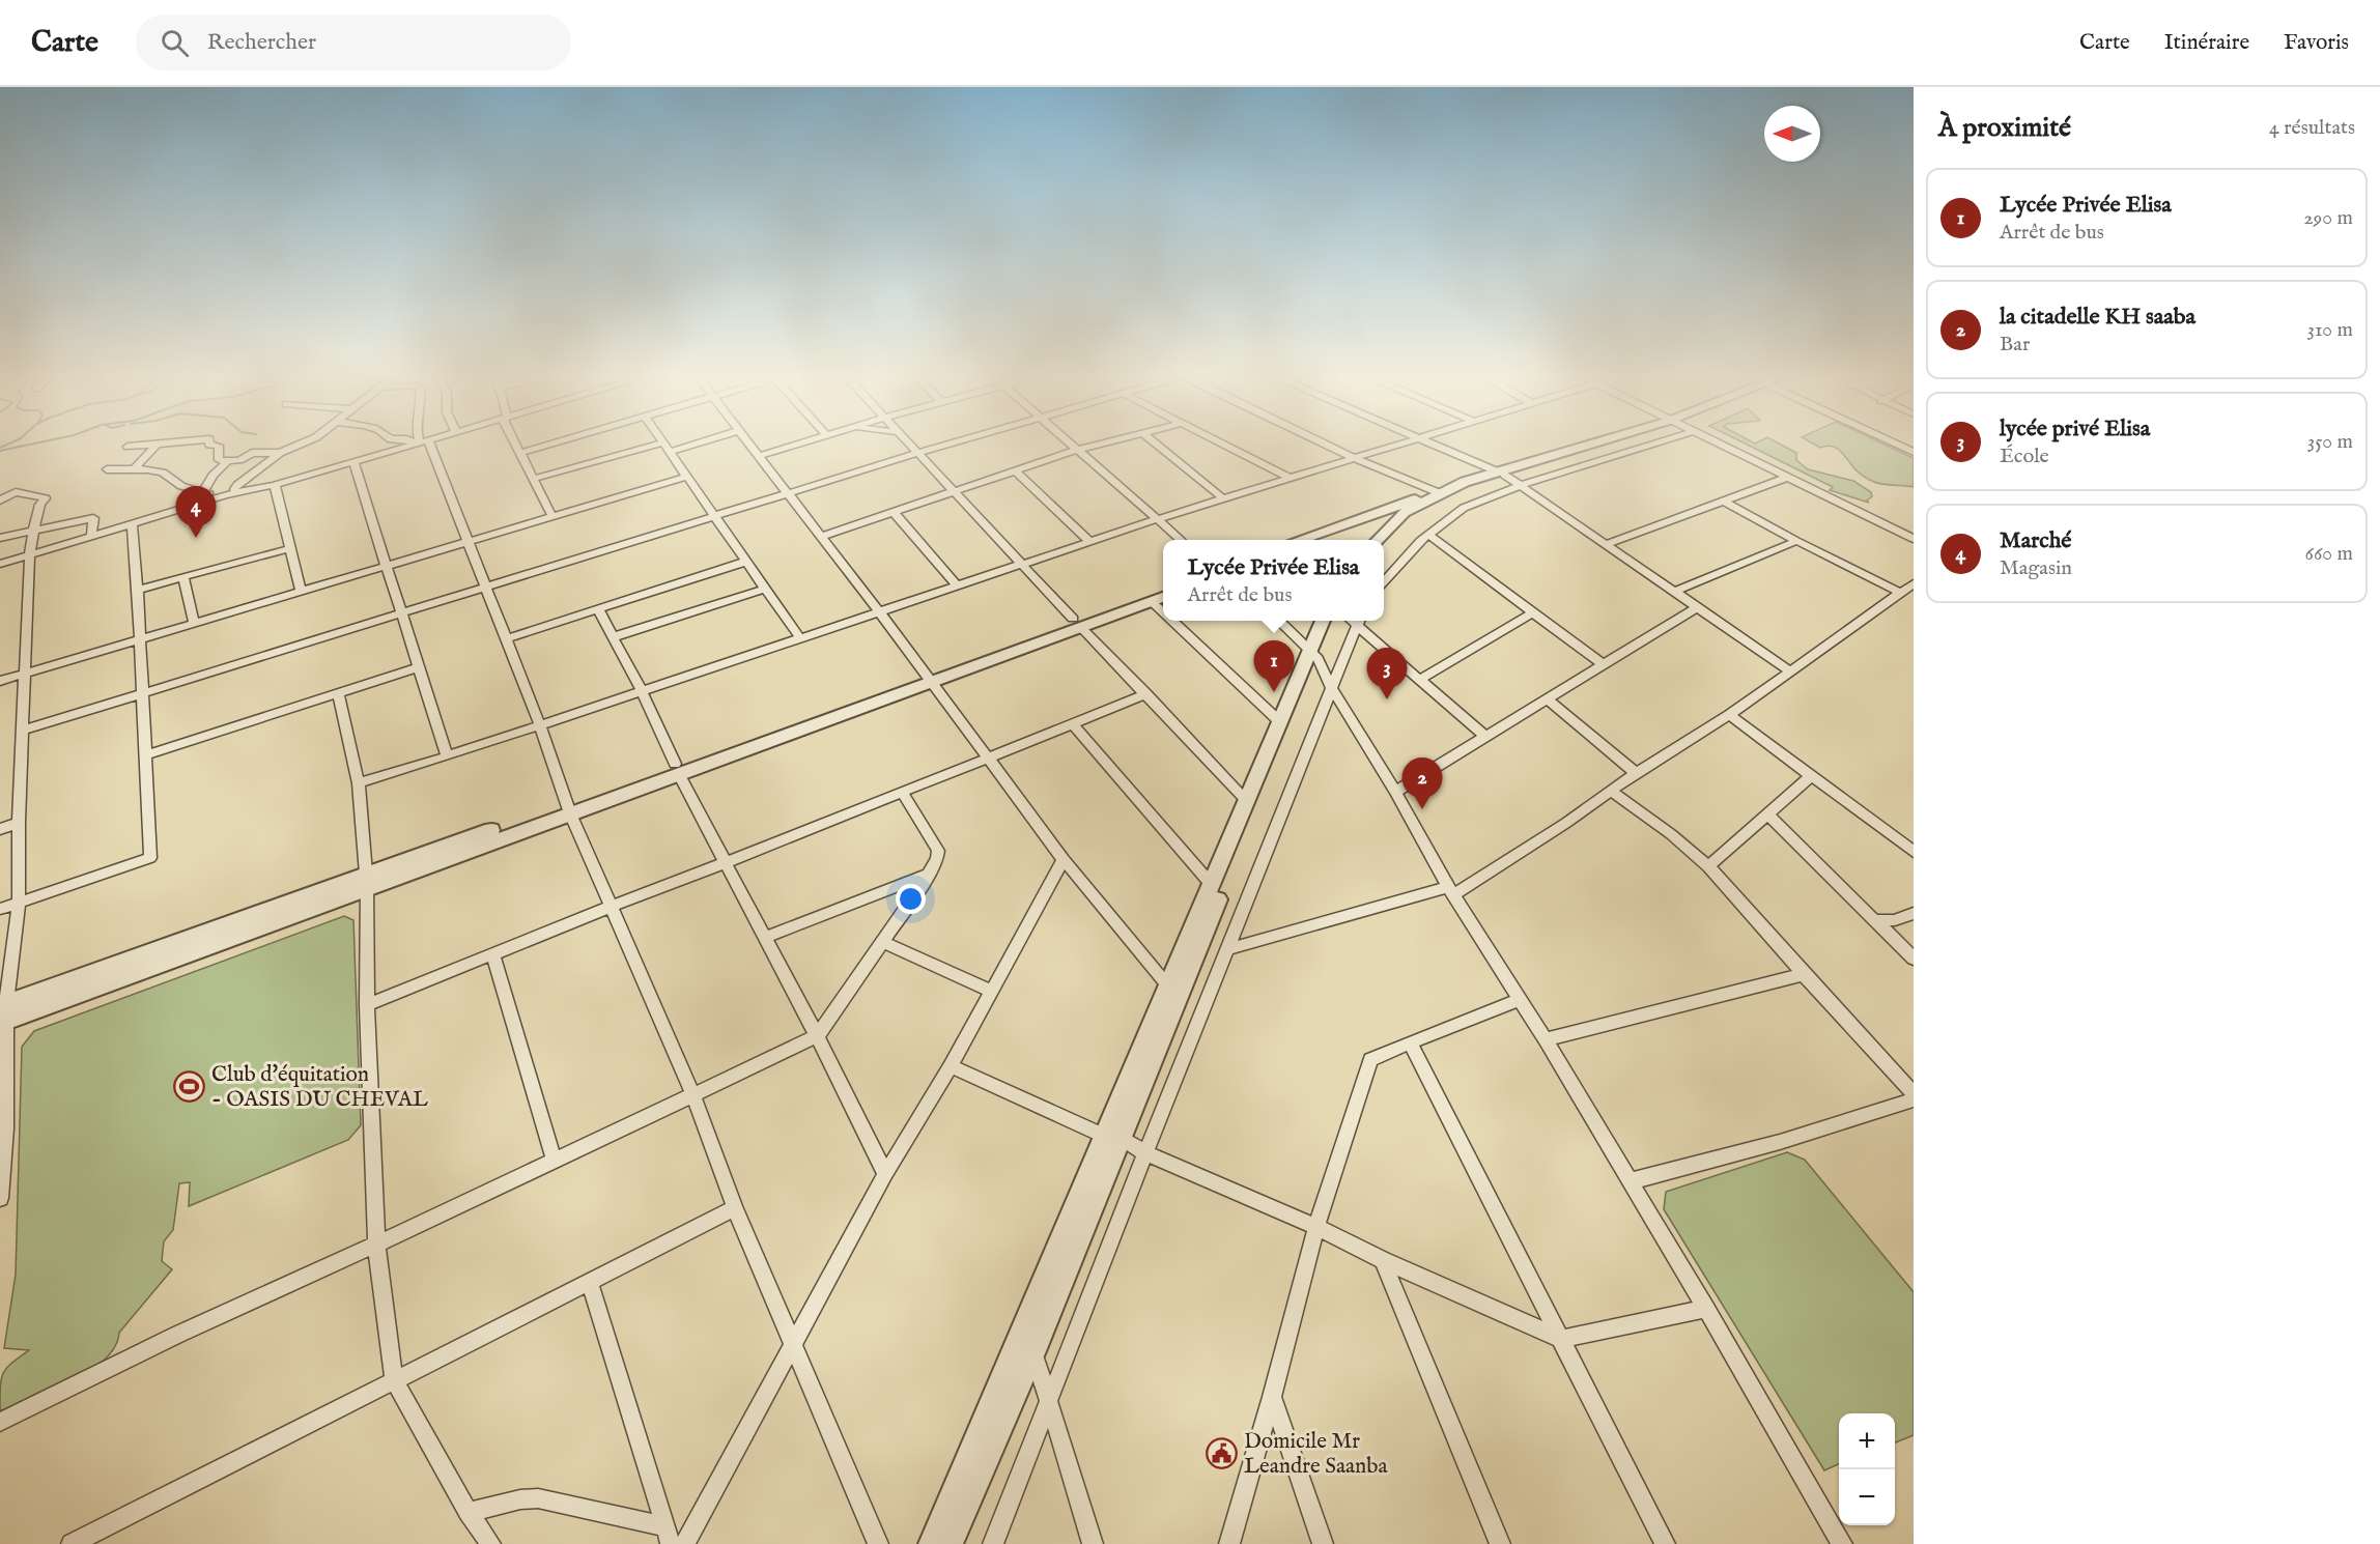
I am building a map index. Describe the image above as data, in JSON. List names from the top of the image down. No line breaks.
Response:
{"places":{"sports":["Club d'équitation - OASIS DU CHEVAL"],"public building":["Domicile Mr Leandre Saanba"]},"north":"left","page":{"header":"Carte","search":"Rechercher","nav":["Carte","Itinéraire","Favoris"],"heading":["À proximité","4 résultats"],"list":[{"mark":"1","name":"Lycée Privée Elisa","note":"Arrêt de bus","value":"290 m"},{"mark":"2","name":"la citadelle KH saaba","note":"Bar","value":"310 m"},{"mark":"3","name":"lycée privé Elisa","note":"École","value":"350 m"},{"mark":"4","name":"Marché","note":"Magasin","value":"660 m"}],"pins":["4","1","3","2"],"popup":["Lycée Privée Elisa","Arrêt de bus"],"map_buttons":["+","−"]}}
